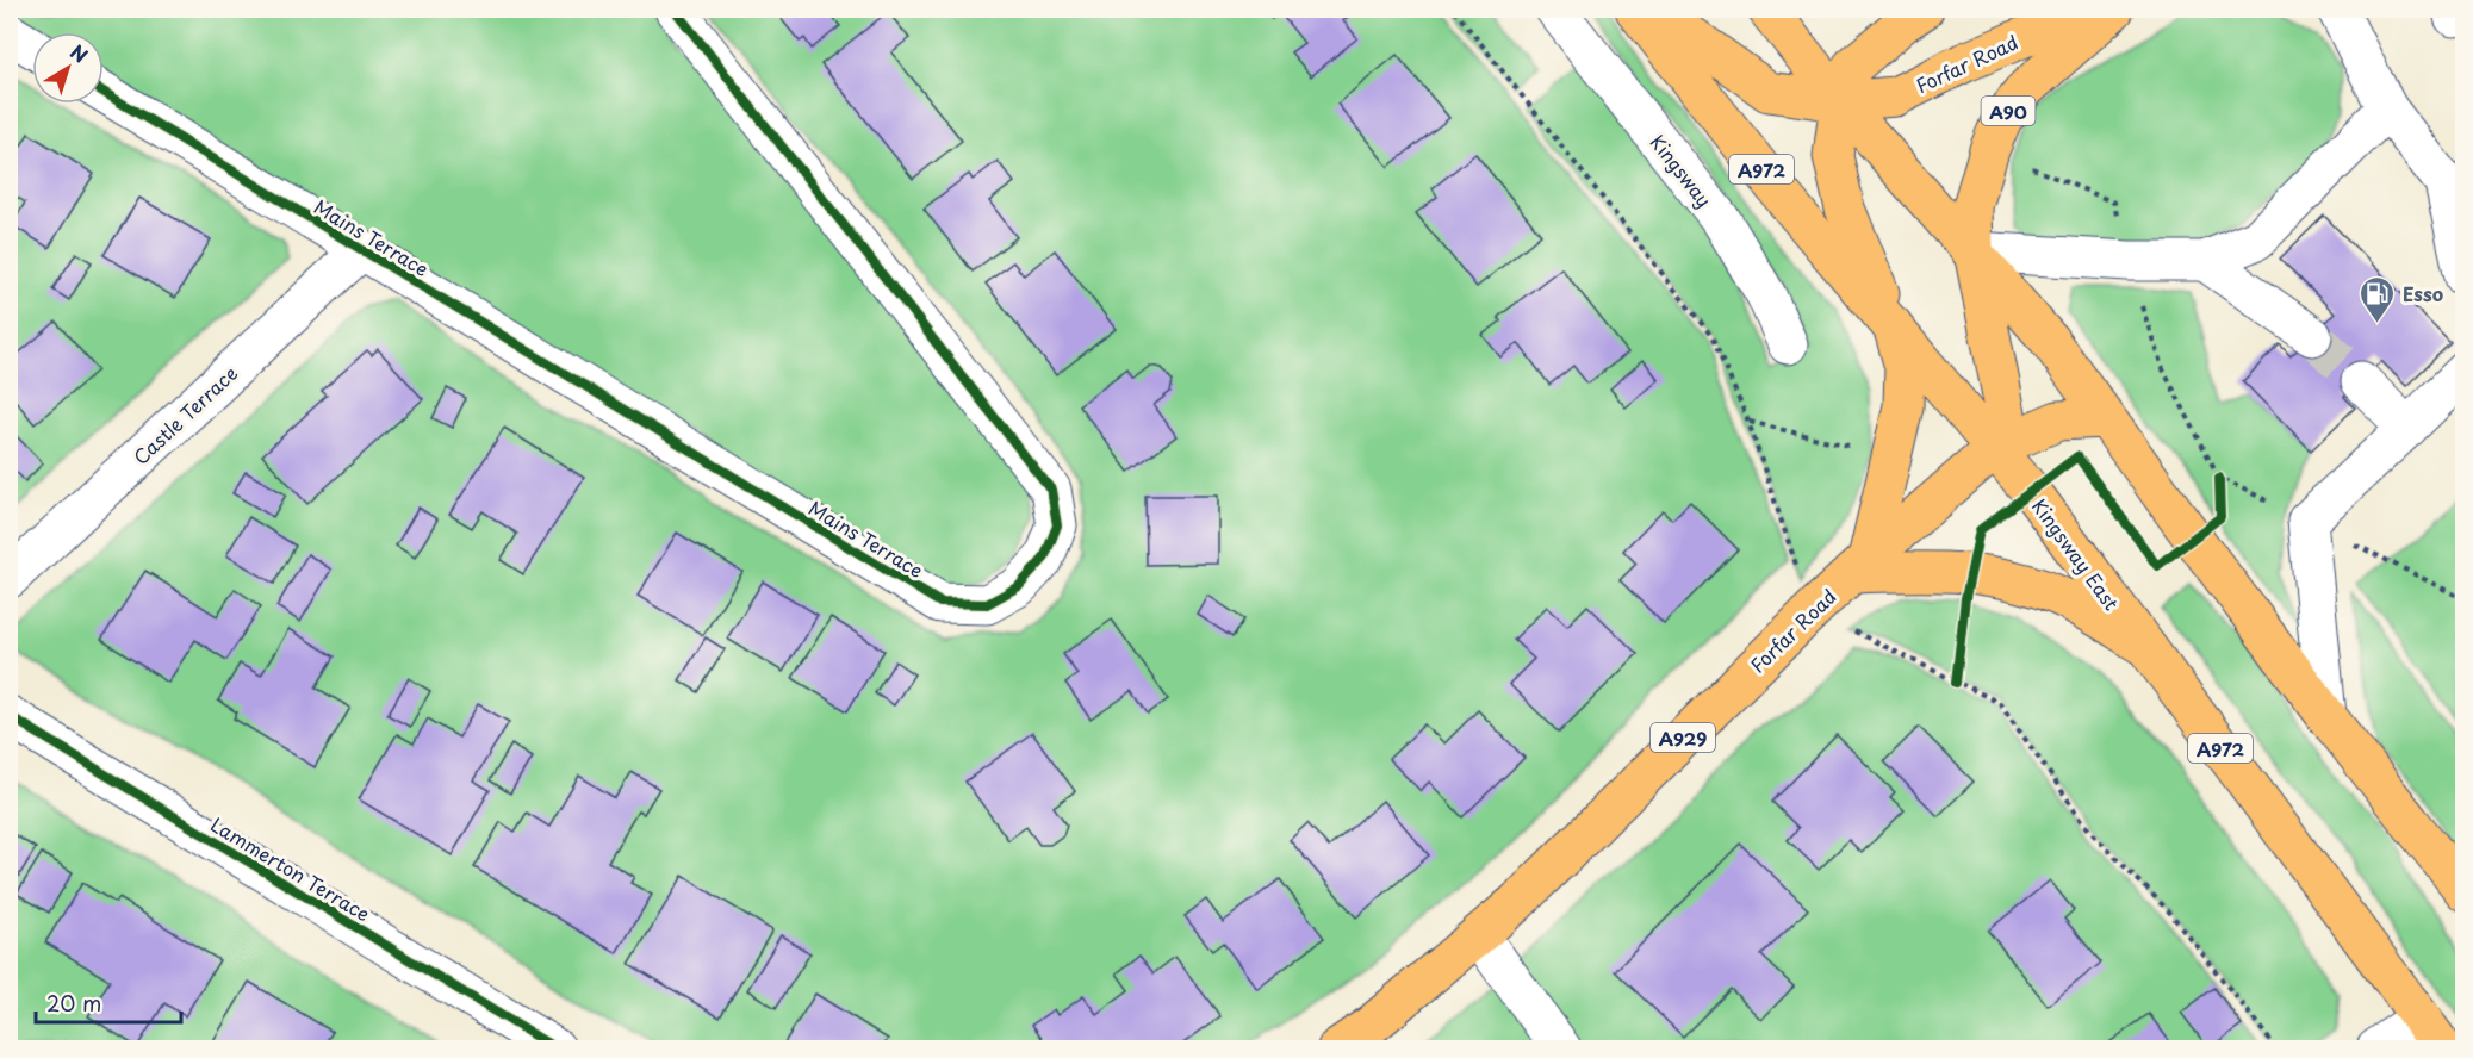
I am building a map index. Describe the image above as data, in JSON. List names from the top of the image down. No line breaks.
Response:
{"streets":{"main road":["Forfar Road","A90","A972","Kingsway East","A929"],"street":["Kingsway","Mains Terrace","Castle Terrace","Lammerton Terrace"]},"crossings":[["Forfar Road","Kingsway East"],["Forfar Road","A929"],["Mains Terrace","Castle Terrace"]],"places":{"fuel station":["Esso"]},"scale_bar":"20 m","north":"top right"}
